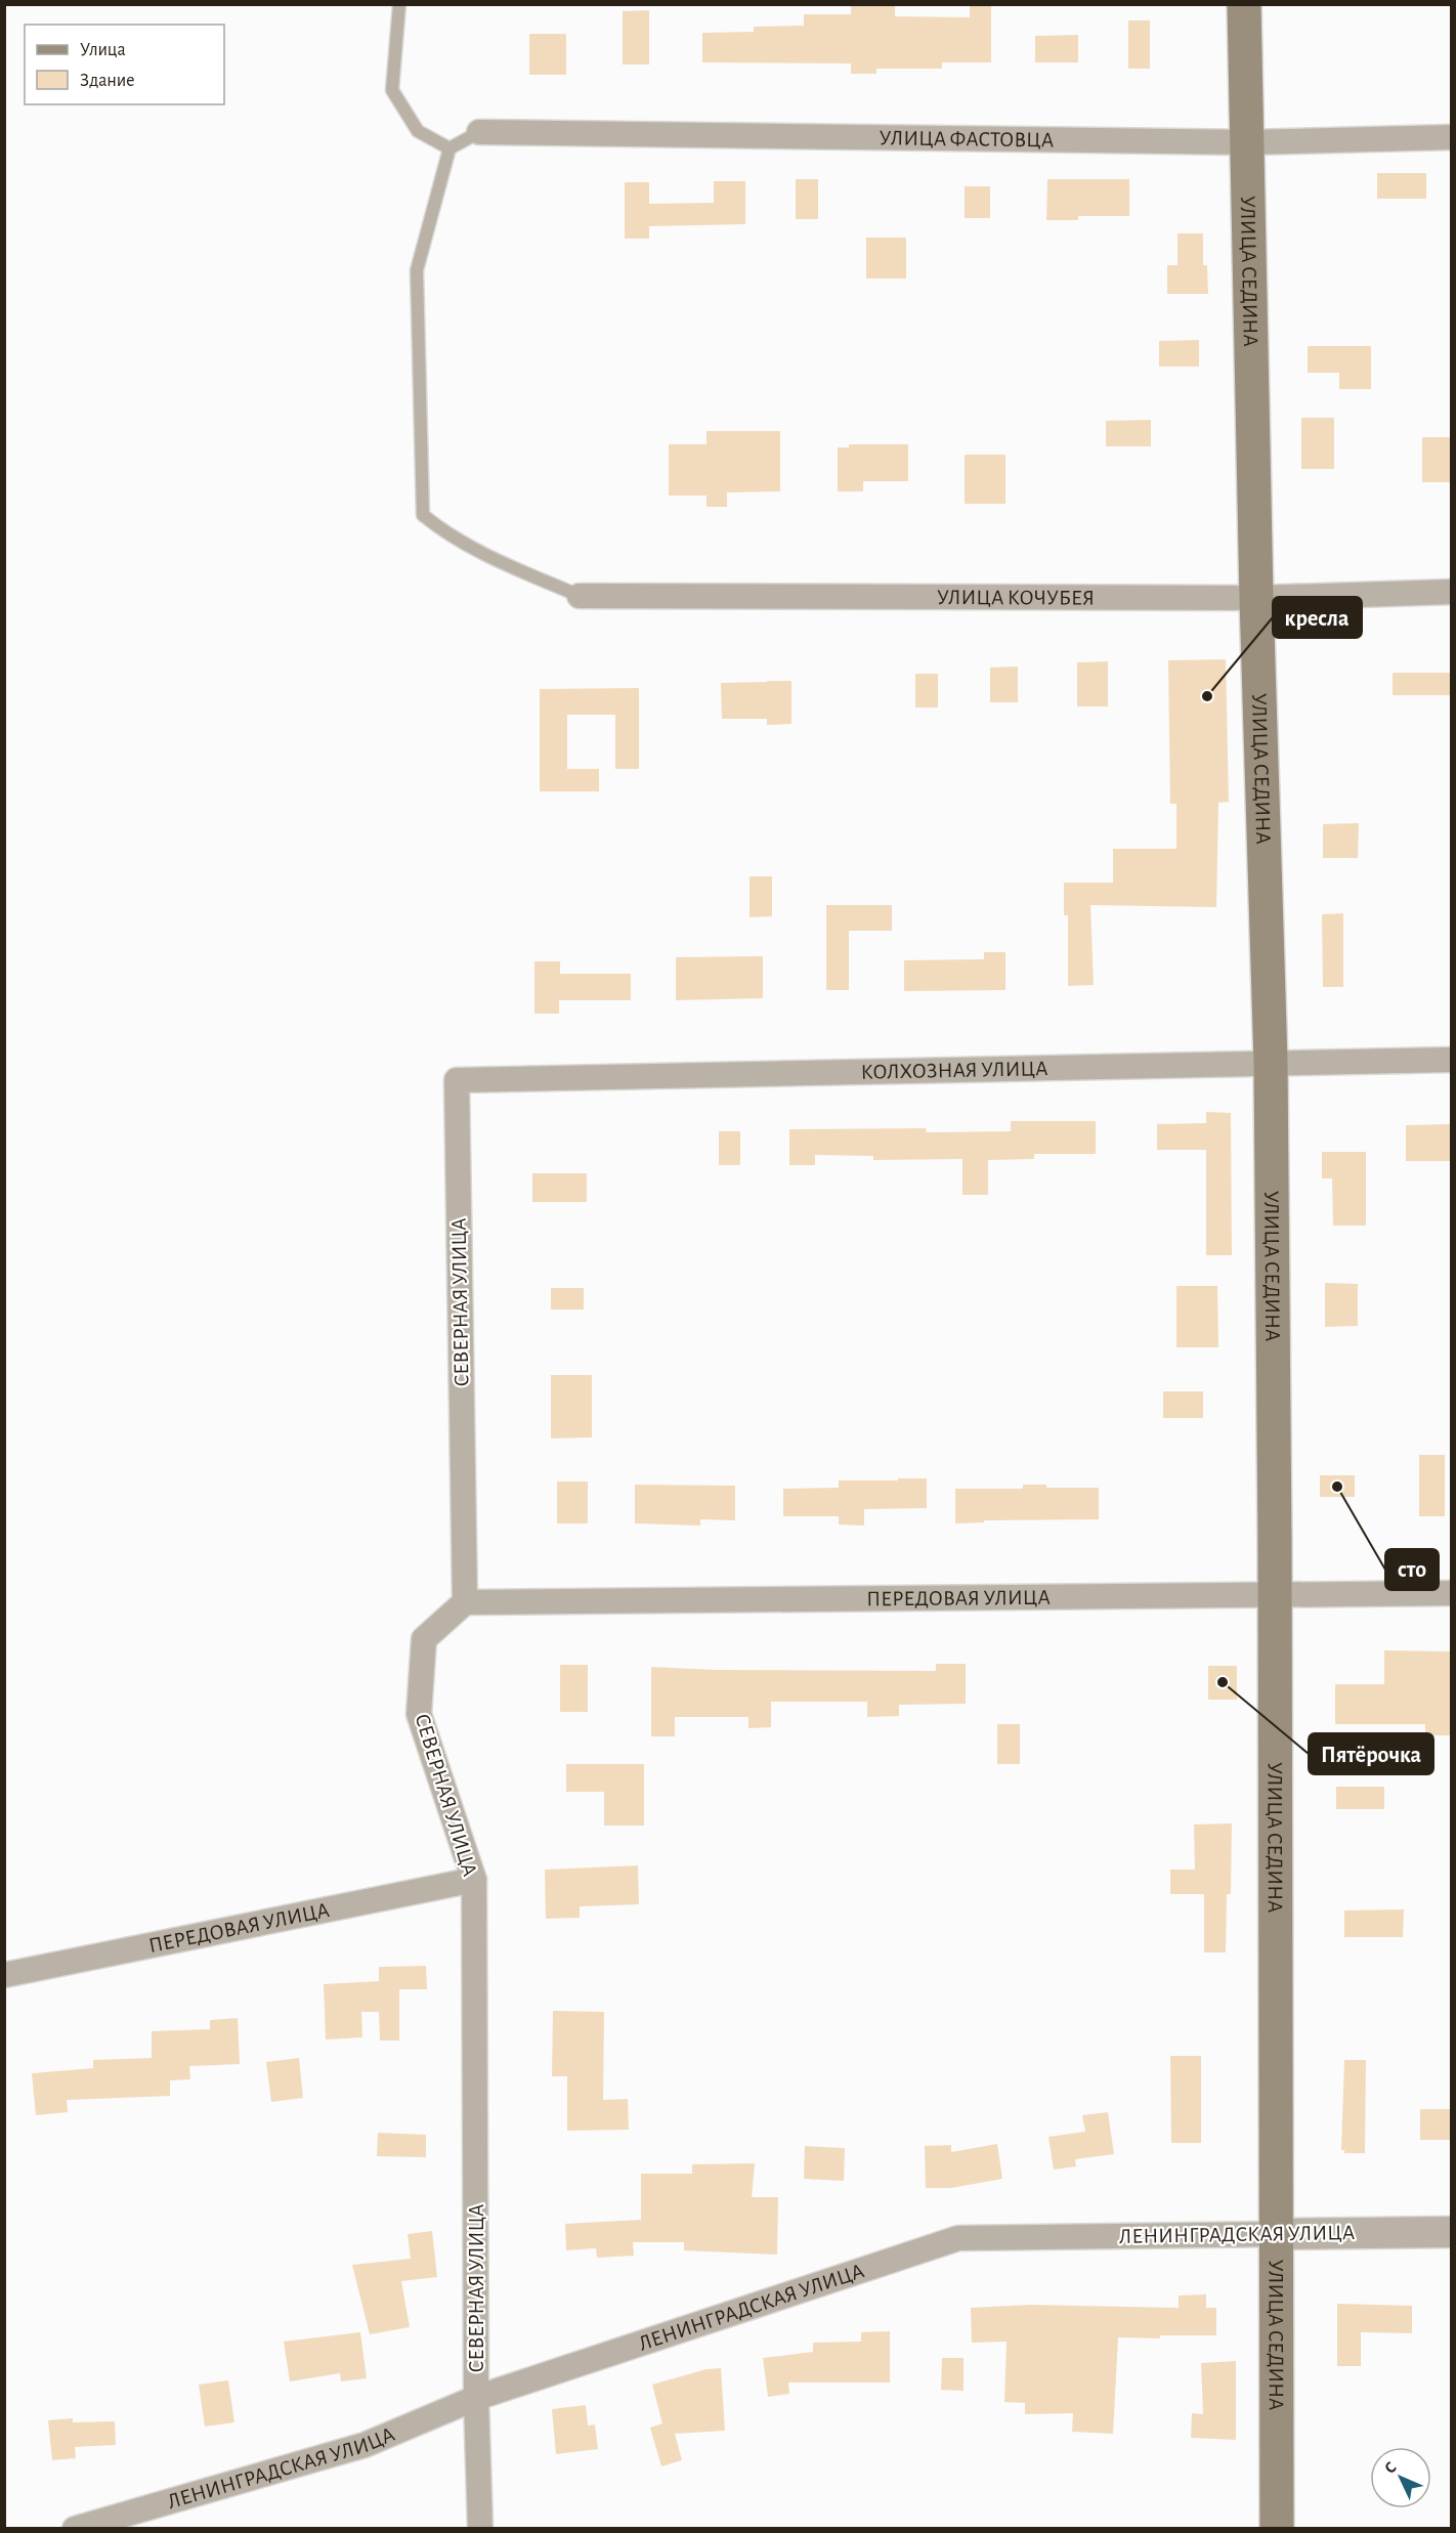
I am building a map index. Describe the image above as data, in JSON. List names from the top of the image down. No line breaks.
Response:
{"streets":{"main road":["УЛИЦА СЕДИНА"],"street":["УЛИЦА ФАСТОВЦА","УЛИЦА КОЧУБЕЯ","КОЛХОЗНАЯ УЛИЦА","СЕВЕРНАЯ УЛИЦА","ПЕРЕДОВАЯ УЛИЦА","ЛЕНИНГРАДСКАЯ УЛИЦА"]},"crossings":[["УЛИЦА ФАСТОВЦА","УЛИЦА СЕДИНА"],["УЛИЦА СЕДИНА","УЛИЦА КОЧУБЕЯ"],["УЛИЦА СЕДИНА","КОЛХОЗНАЯ УЛИЦА"],["УЛИЦА СЕДИНА","ПЕРЕДОВАЯ УЛИЦА"],["УЛИЦА СЕДИНА","ЛЕНИНГРАДСКАЯ УЛИЦА"],["КОЛХОЗНАЯ УЛИЦА","СЕВЕРНАЯ УЛИЦА"],["СЕВЕРНАЯ УЛИЦА","ПЕРЕДОВАЯ УЛИЦА"],["СЕВЕРНАЯ УЛИЦА","ЛЕНИНГРАДСКАЯ УЛИЦА"]],"places":["кресла","сто","Пятёрочка"],"legend":["Улица","Здание"],"north":"top left"}
